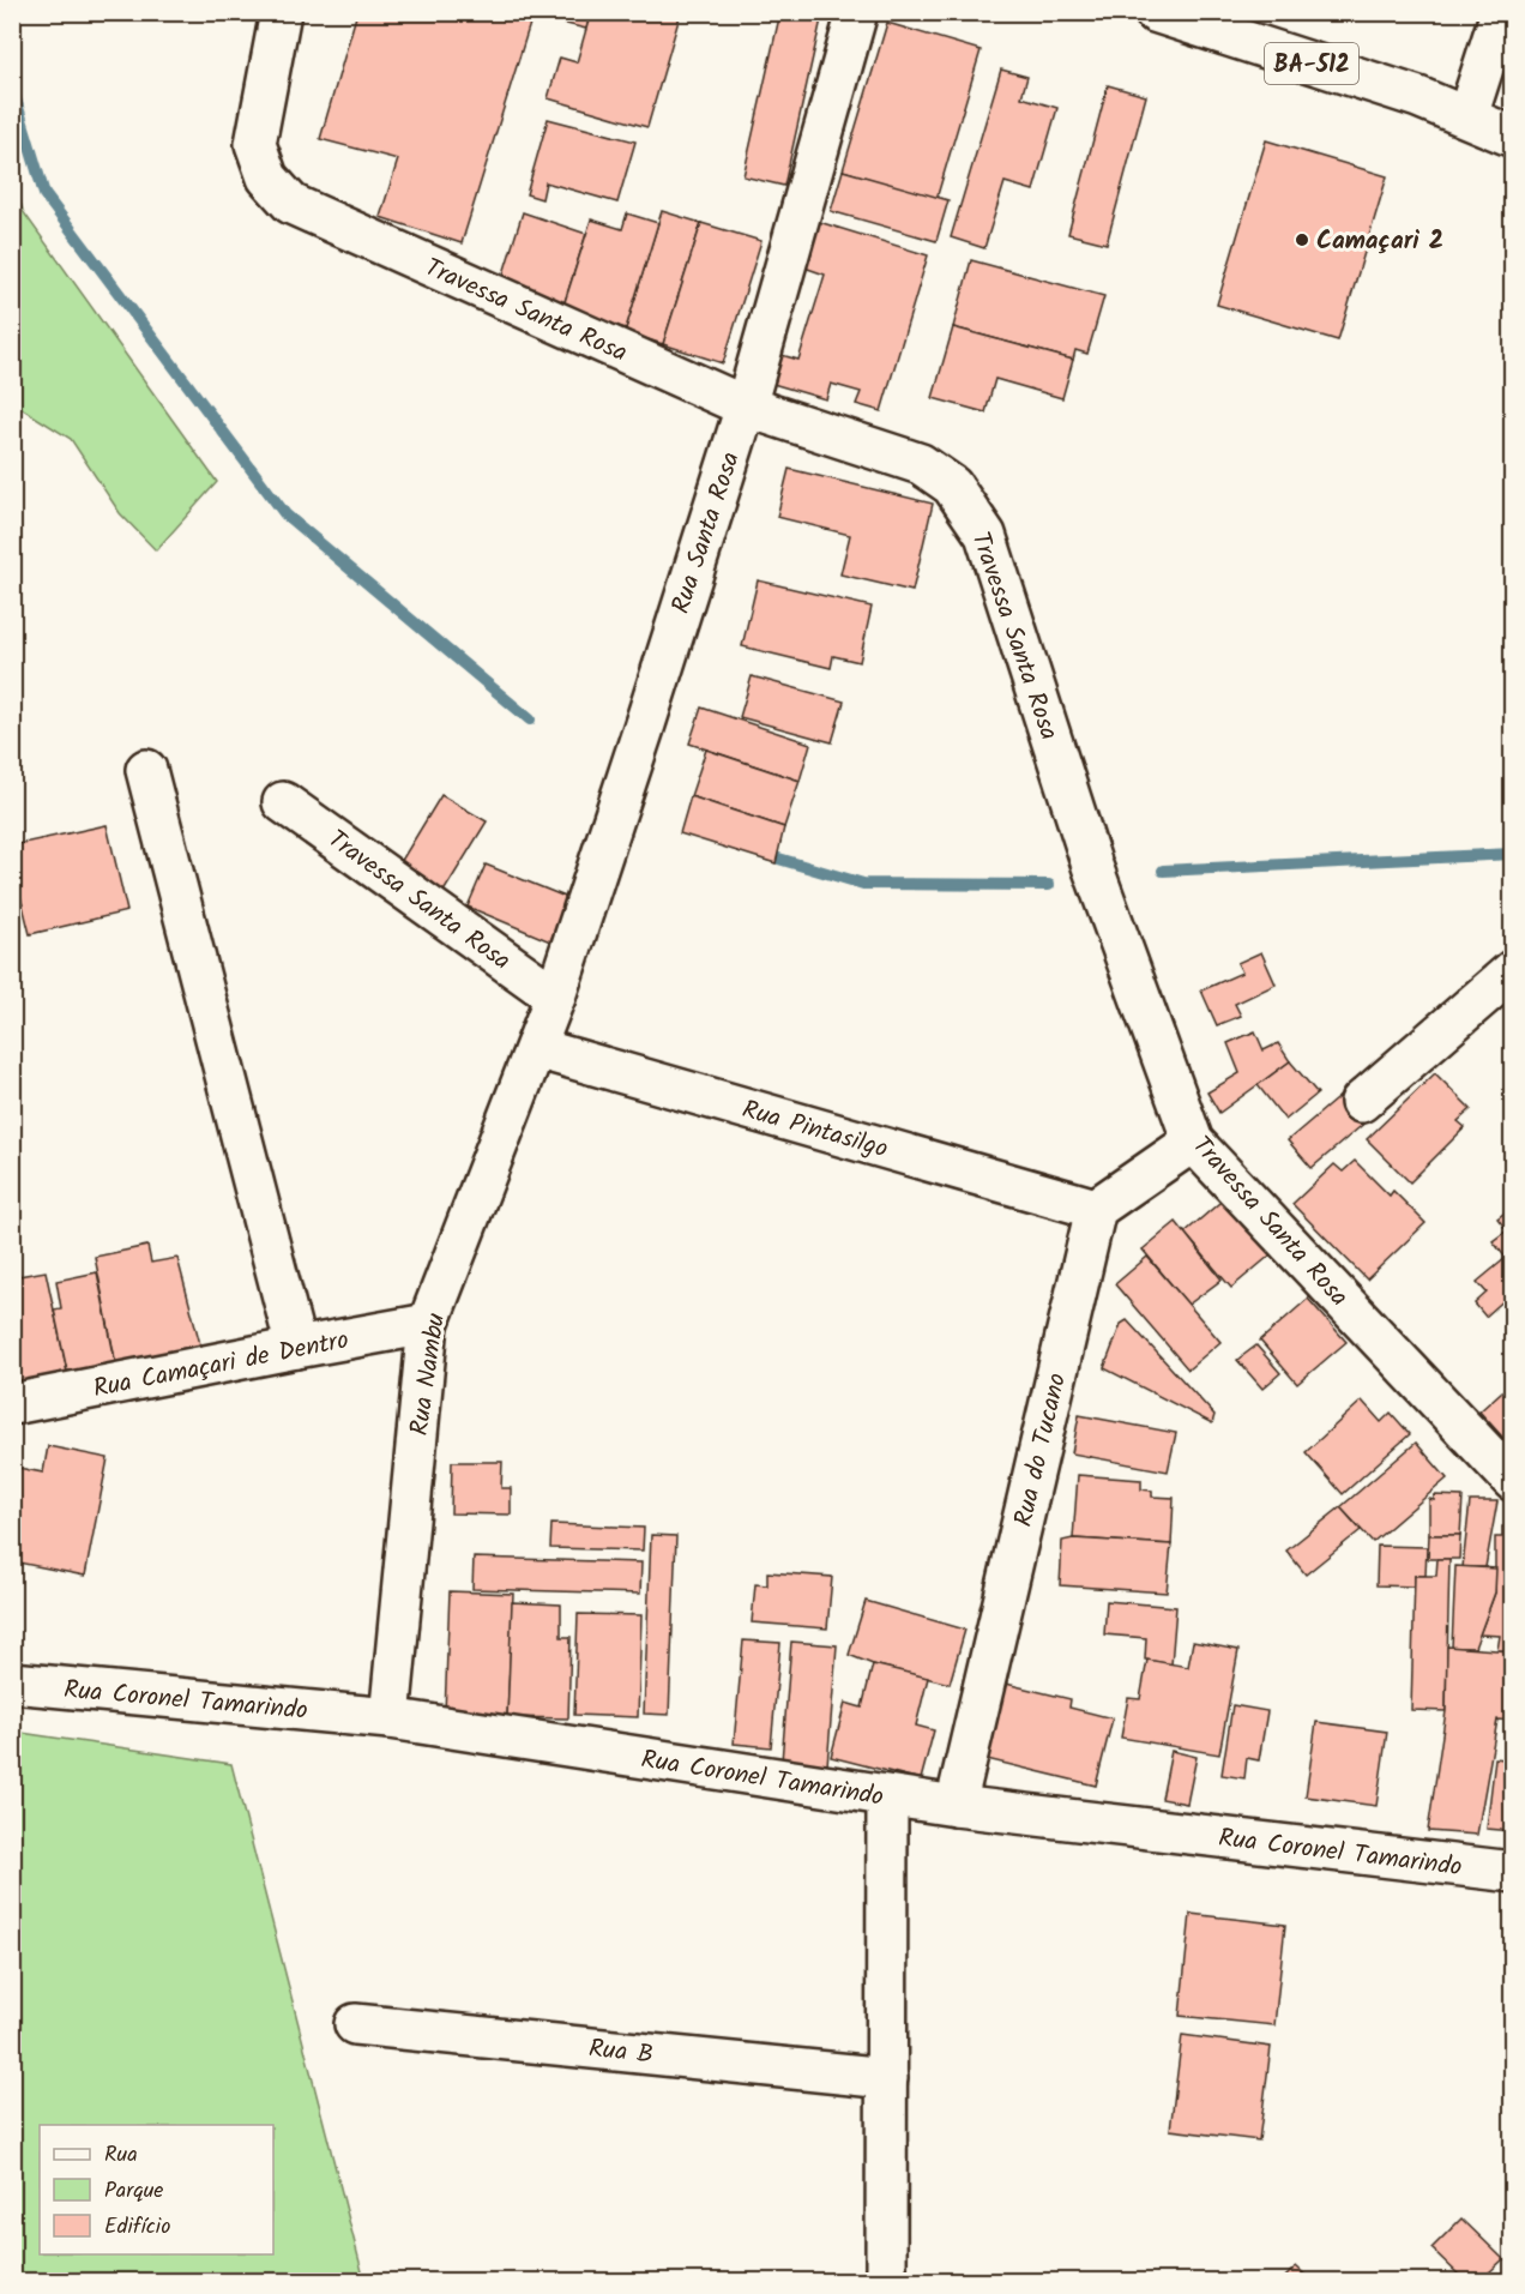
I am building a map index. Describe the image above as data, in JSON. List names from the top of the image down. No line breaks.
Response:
{"streets":{"street":["BA-512","Travessa Santa Rosa","Rua Santa Rosa","Rua Pintasilgo","Rua Camaçari de Dentro","Rua Nambu","Rua do Tucano","Rua Coronel Tamarindo","Rua B"]},"crossings":[["Travessa Santa Rosa","Rua Santa Rosa"],["Rua Santa Rosa","Rua Pintasilgo"],["Rua Santa Rosa","Rua Nambu"],["Rua Pintasilgo","Rua Nambu"],["Rua Pintasilgo","Rua do Tucano"],["Rua Camaçari de Dentro","Rua Nambu"],["Rua Nambu","Rua Coronel Tamarindo"],["Rua do Tucano","Rua Coronel Tamarindo"]],"places":["Camaçari 2"],"legend":["Rua","Parque","Edifício"]}
